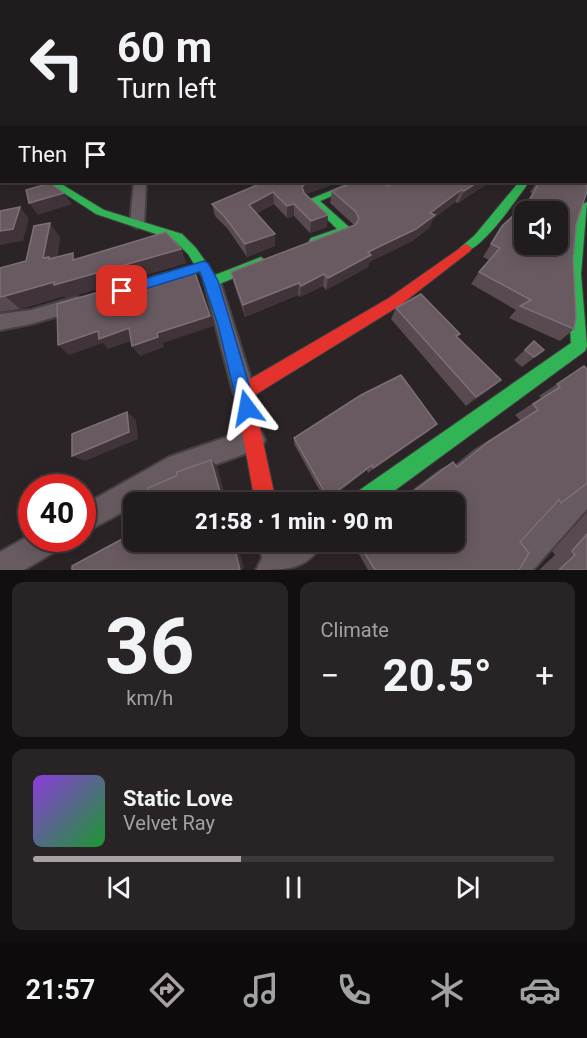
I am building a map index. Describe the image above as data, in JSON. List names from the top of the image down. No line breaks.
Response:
{"page":{"turn":["60 m","Turn left"],"then":"Then","limit":"40","trip":"21:58 · 1 min · 90 m","tile":[["36","km/h"],"Climate"],"heat":["−","20.5°","+"],"song":["Static Love","Velvet Ray"],"tabs":"21:57"}}
